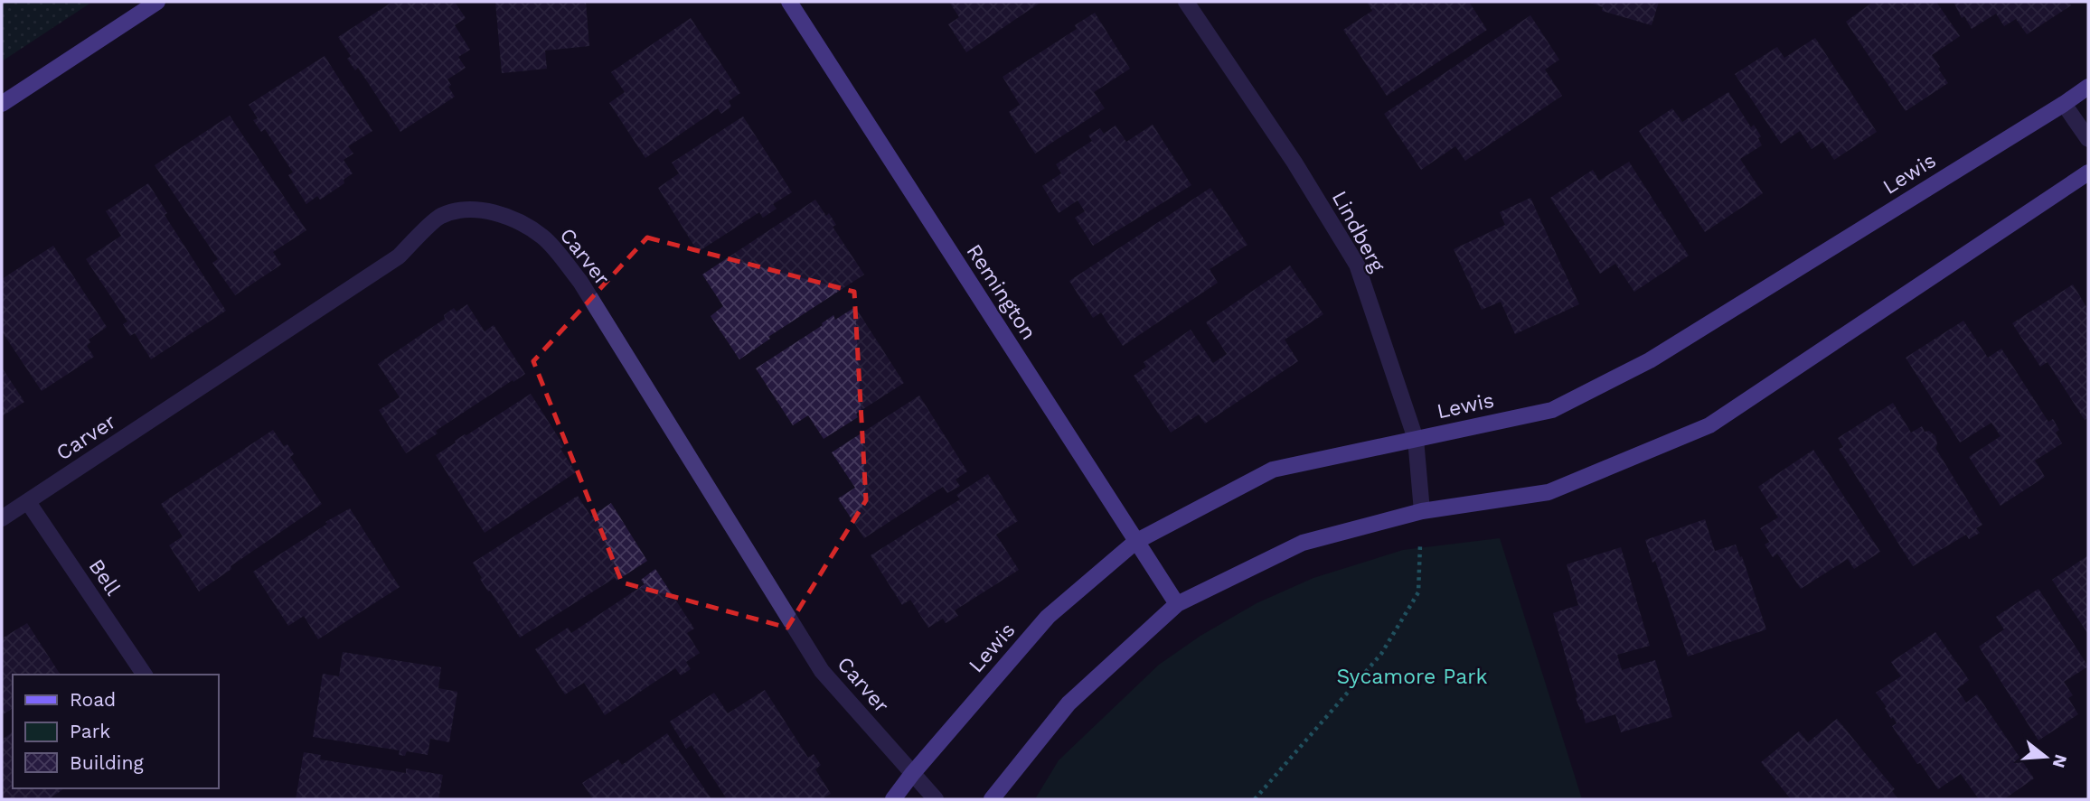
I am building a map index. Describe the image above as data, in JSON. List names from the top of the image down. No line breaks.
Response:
{"streets":{"street":["Lewis","Lindberg","Carver","Remington","Bell"]},"crossings":[["Lewis","Lindberg"],["Lewis","Carver"],["Lewis","Remington"],["Carver","Bell"]],"parks":["Sycamore Park"],"legend":["Road","Park","Building"],"north":"right"}
